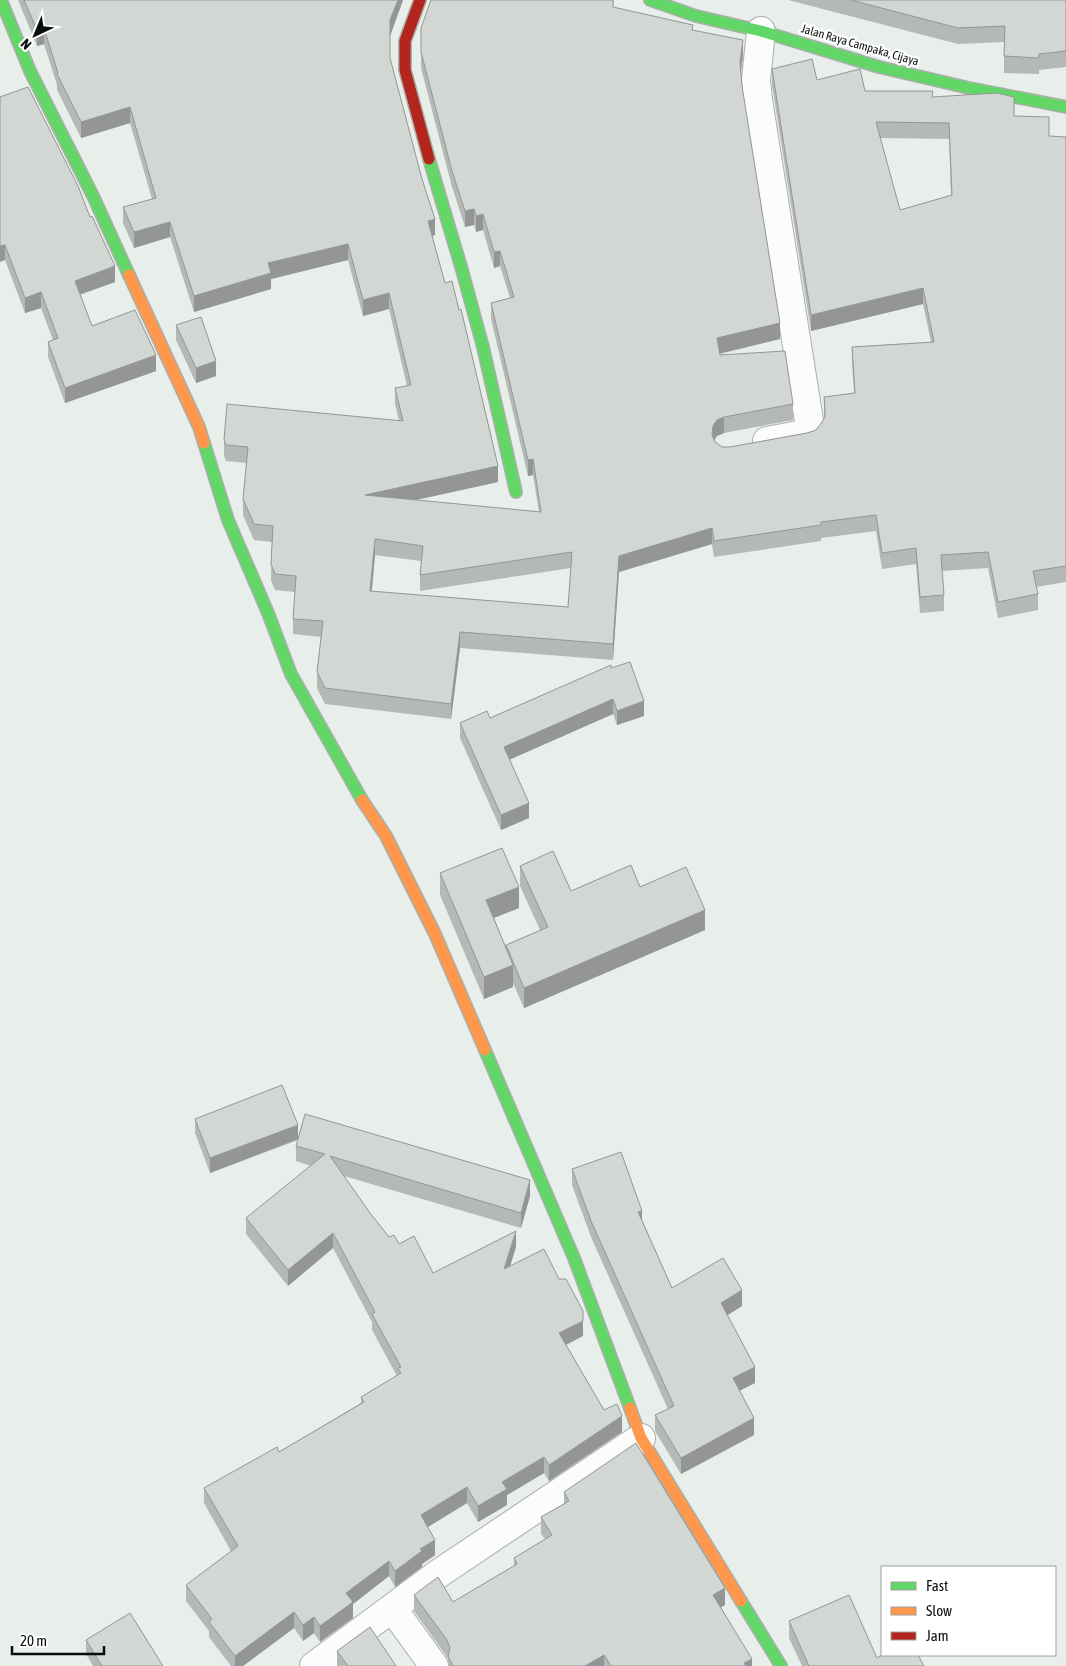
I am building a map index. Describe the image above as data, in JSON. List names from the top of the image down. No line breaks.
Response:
{"streets":{"street":["Jalan Raya Campaka, Cijaya"]},"legend":["Fast","Slow","Jam"],"scale_bar":"20 m","north":"bottom left"}
